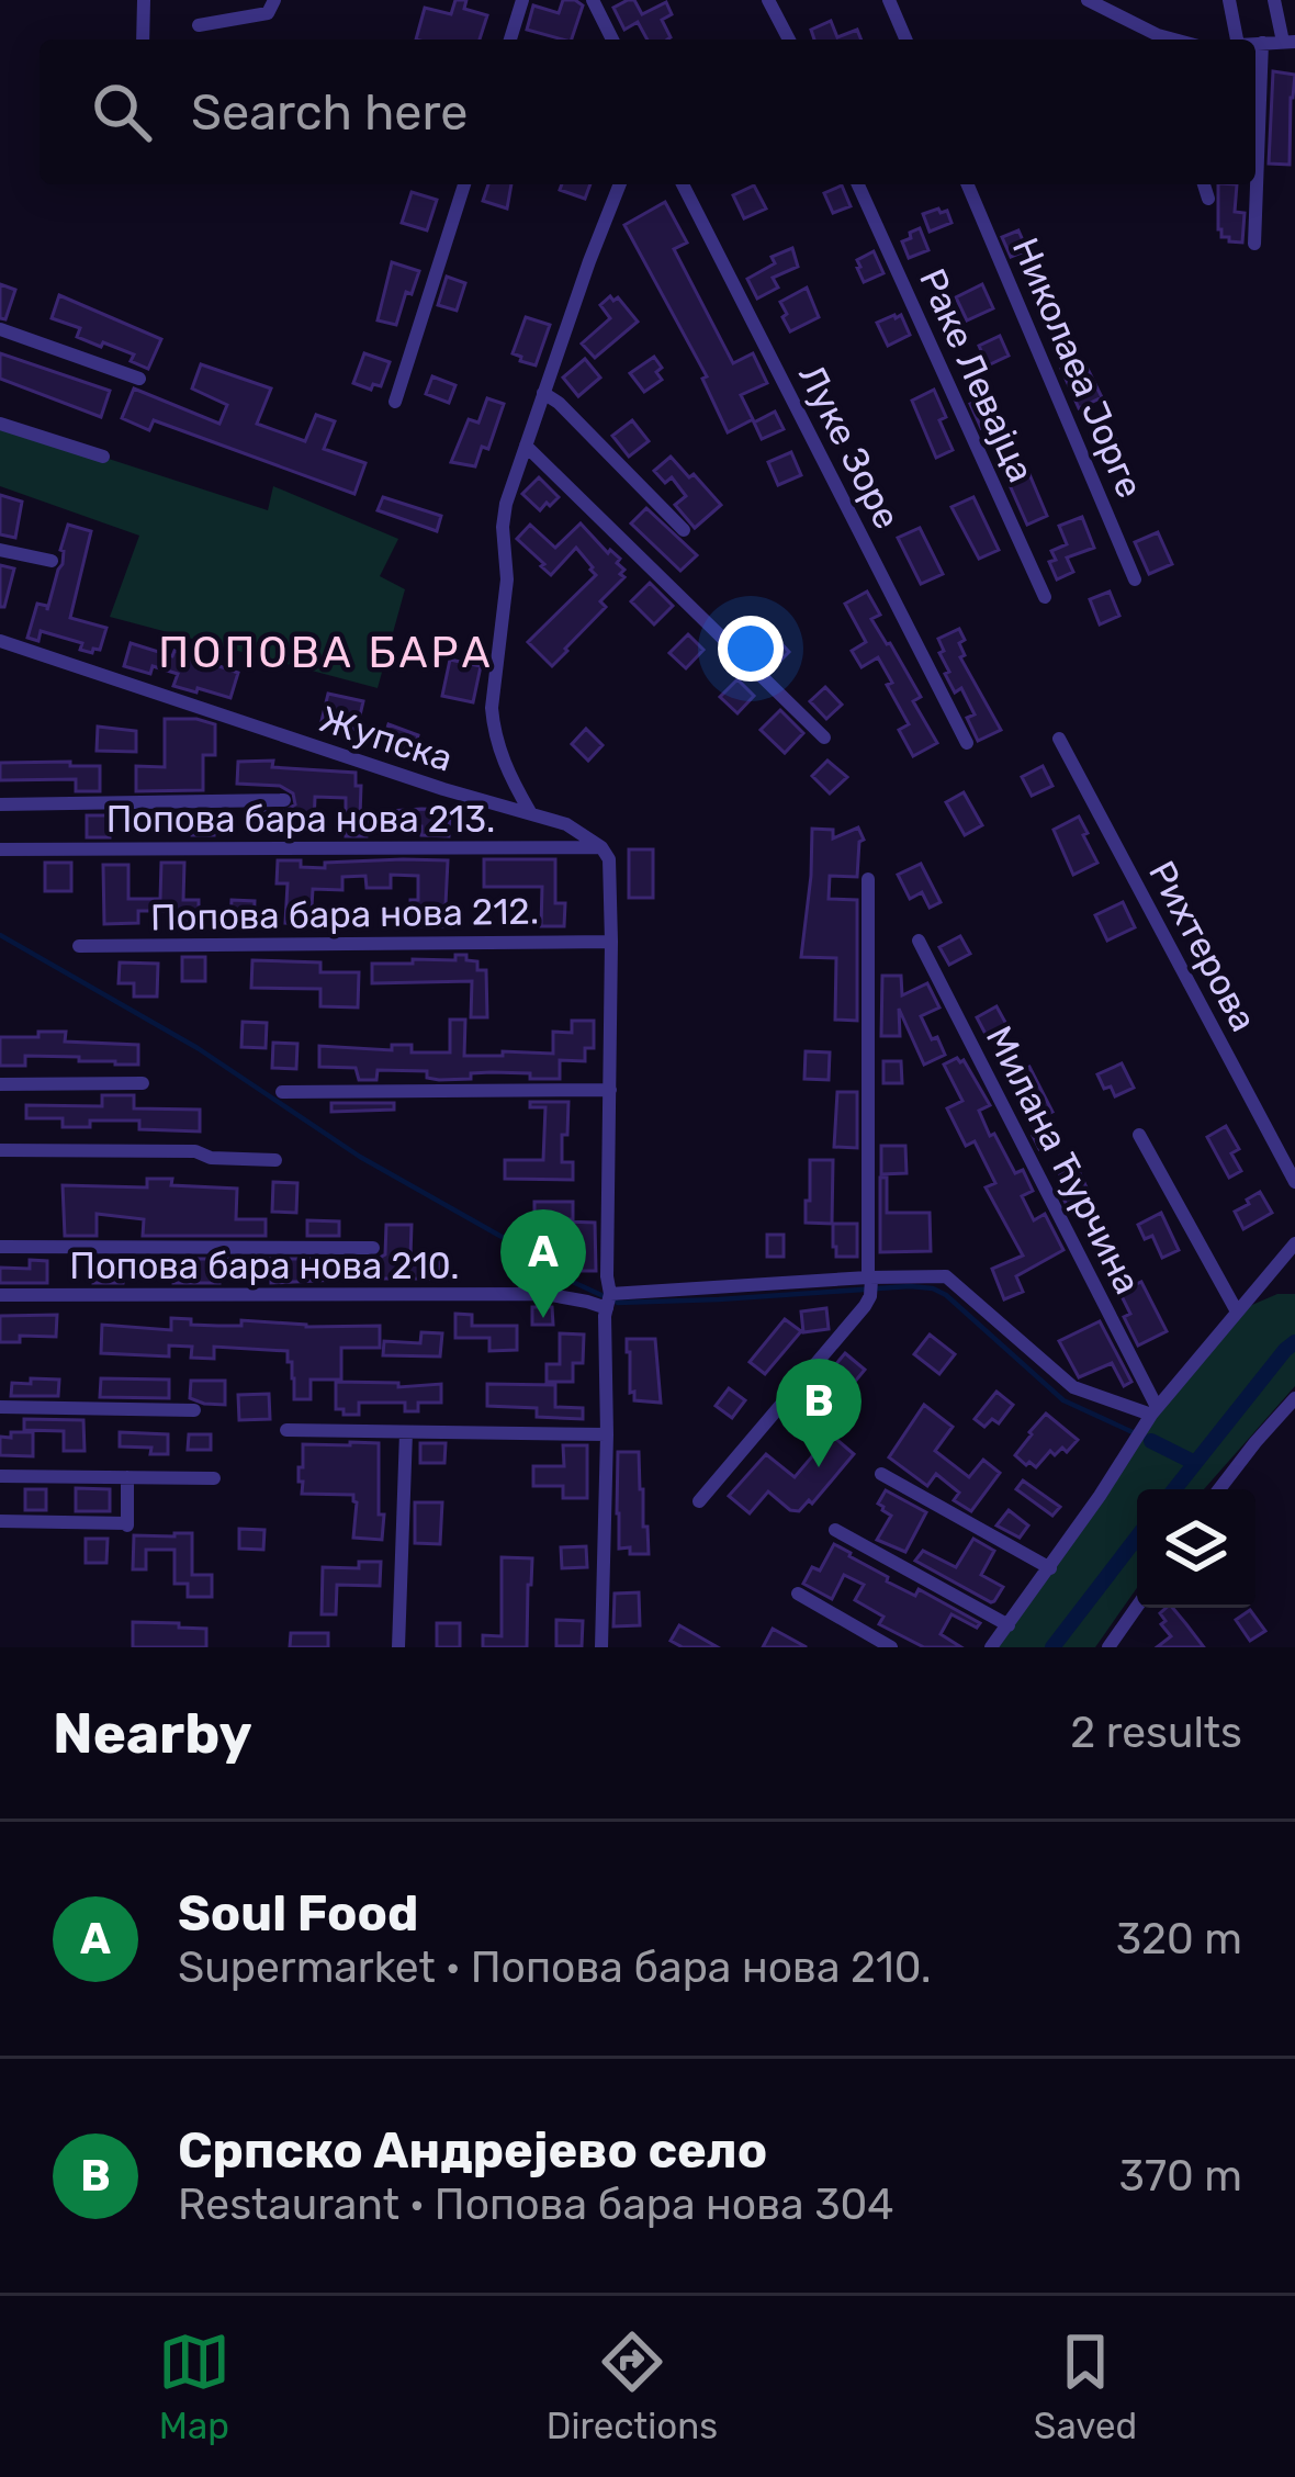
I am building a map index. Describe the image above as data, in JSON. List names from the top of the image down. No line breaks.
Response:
{"streets":{"street":["Николаеа Јорге","Раке Левајца","Луке Зоре","Жупска","Попова бара нова 213.","Попова бара нова 212.","Рихтерова","Милана Ћурчина","Попова бара нова 210."]},"crossings":[["Жупска","Попова бара нова 213."],["Милана Ћурчина","Попова бара нова 210."]],"districts":["ПОПОВА БАРА"],"page":{"search":"Search here","pins":["A","B"],"heading":["Nearby","2 results"],"list":[{"mark":"A","name":"Soul Food","note":"Supermarket · Попова бара нова 210.","value":"320 m"},{"mark":"B","name":"Српско Андрејево село","note":"Restaurant · Попова бара нова 304","value":"370 m"}],"nav":["Map","Directions","Saved"]}}
